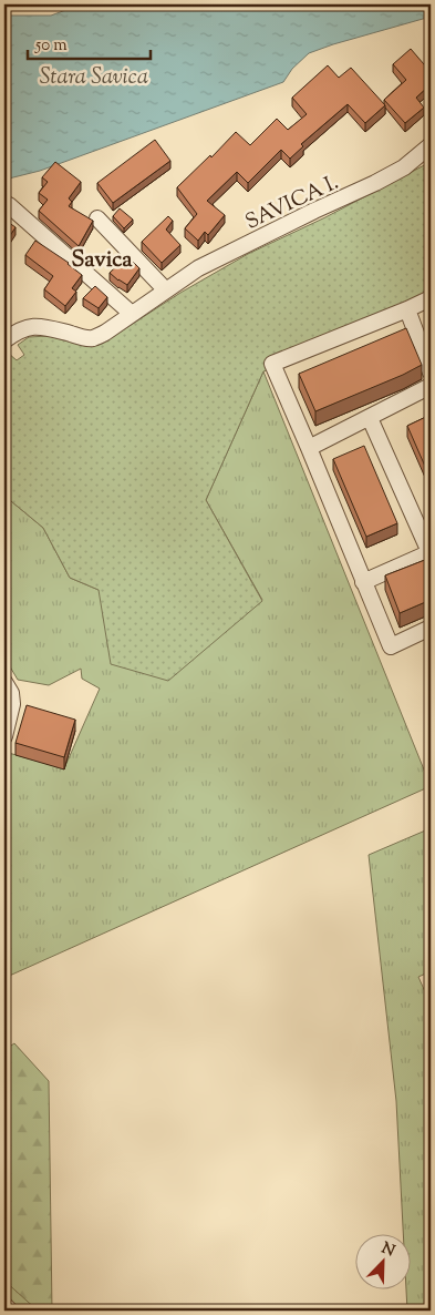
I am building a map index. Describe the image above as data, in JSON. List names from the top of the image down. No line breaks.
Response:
{"streets":{"street":["SAVICA I."]},"districts":["Savica"],"water":["Stara Savica"],"scale_bar":"50 m","north":"top right"}
